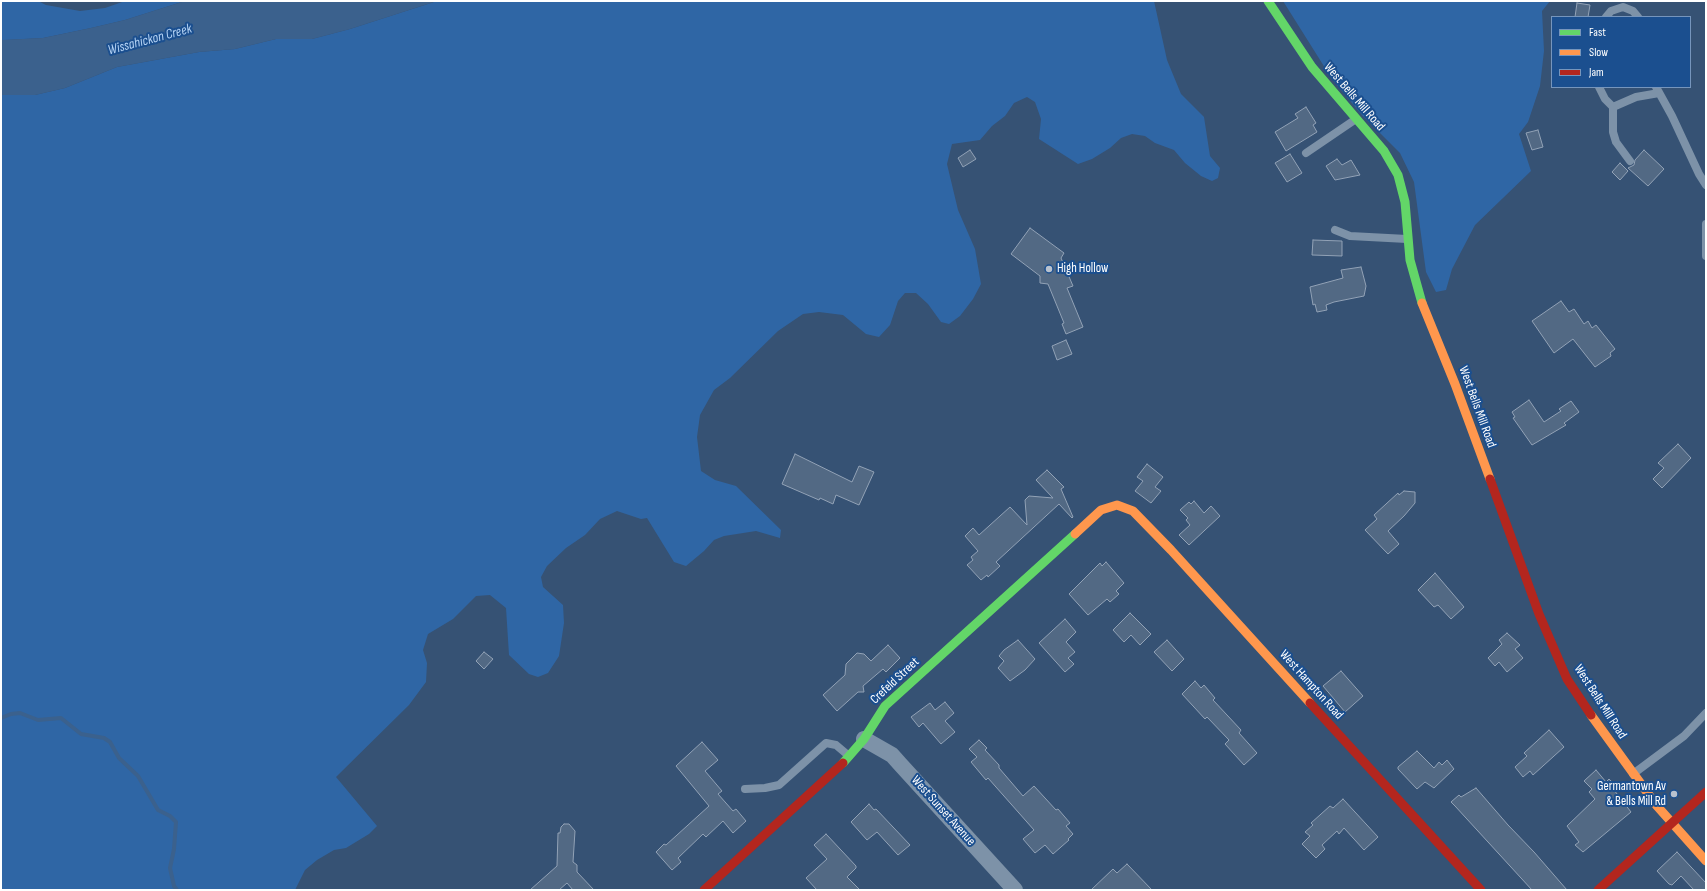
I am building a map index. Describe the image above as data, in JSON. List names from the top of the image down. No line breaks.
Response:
{"streets":{"street":["West Bells Mill Road","Crefeld Street","West Hampton Road","West Sunset Avenue"]},"crossings":[["Crefeld Street","West Hampton Road"],["Crefeld Street","West Sunset Avenue"]],"water":["Wissahickon Creek"],"places":["High Hollow","Germantown Av & Bells Mill Rd"],"legend":["Fast","Slow","Jam"]}
